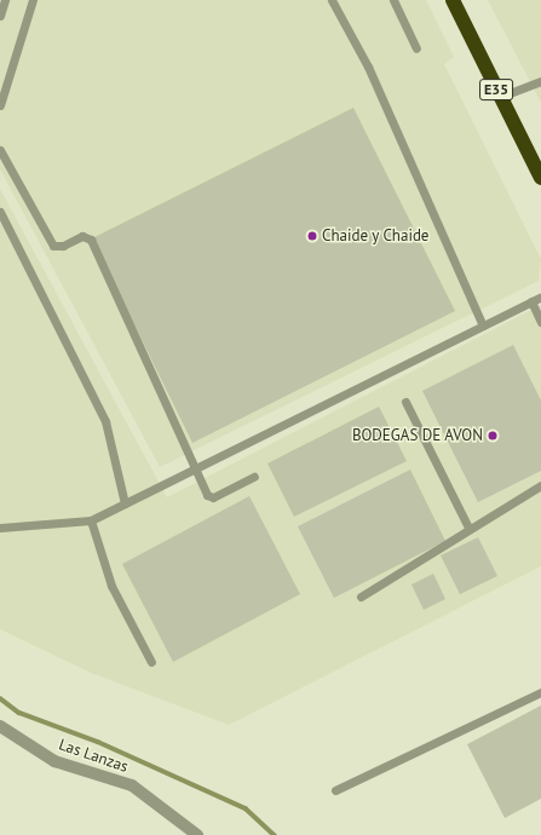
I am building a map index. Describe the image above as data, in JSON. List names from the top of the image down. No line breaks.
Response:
{"streets":{"highway":["E35"],"street":["Las Lanzas"]},"places":["Chaide y Chaide","BODEGAS DE AVON"]}
